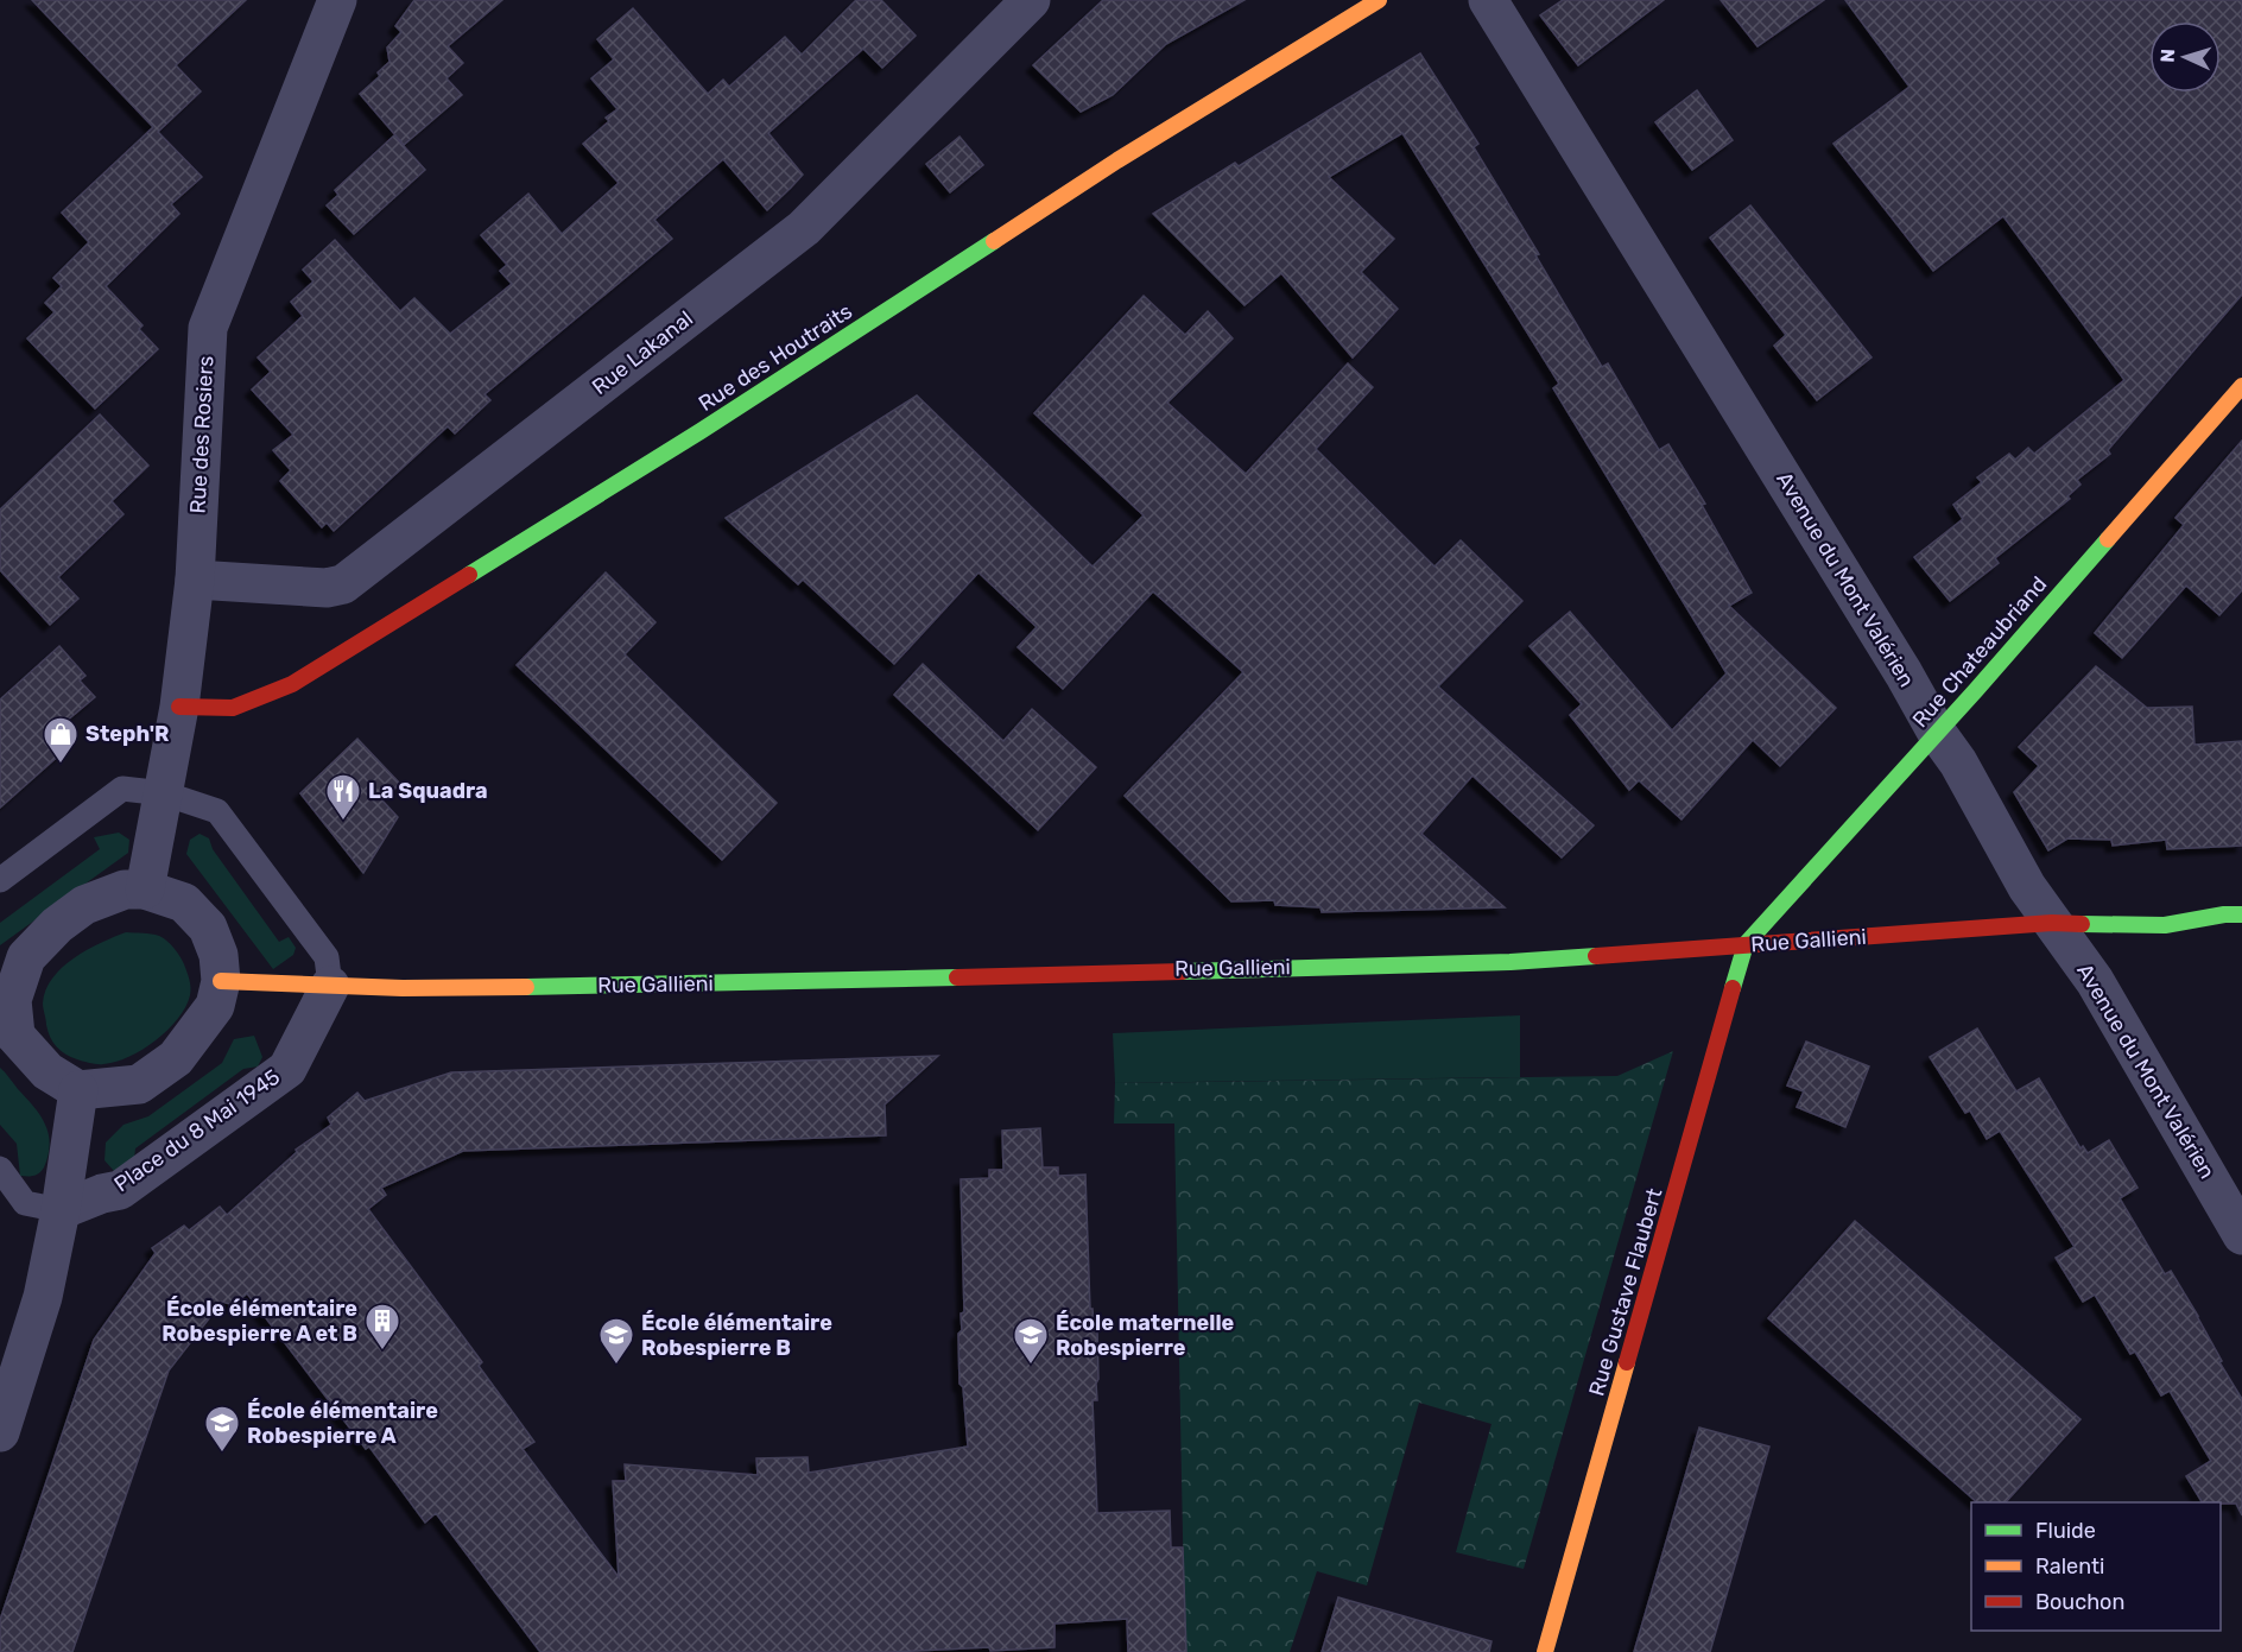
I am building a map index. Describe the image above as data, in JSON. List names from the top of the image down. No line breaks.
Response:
{"streets":{"street":["Rue Lakanal","Rue des Houtraits","Rue des Rosiers","Avenue du Mont Valérien","Rue Chateaubriand","Rue Gallieni","Place du 8 Mai 1945","Rue Gustave Flaubert"]},"crossings":[["Rue Lakanal","Rue des Rosiers"],["Rue des Houtraits","Rue des Rosiers"],["Rue des Rosiers","Rue Gallieni"],["Avenue du Mont Valérien","Rue Chateaubriand"],["Avenue du Mont Valérien","Rue Gallieni"],["Rue Chateaubriand","Rue Gallieni"],["Rue Chateaubriand","Rue Gustave Flaubert"],["Rue Gallieni","Place du 8 Mai 1945"],["Rue Gallieni","Rue Gustave Flaubert"]],"places":{"shop":["Steph'R"],"restaurant":["La Squadra"],"building":["École élémentaire Robespierre A et B"],"school or university":["École élémentaire Robespierre B","École maternelle Robespierre","École élémentaire Robespierre A"]},"legend":["Fluide","Ralenti","Bouchon"],"north":"left"}
